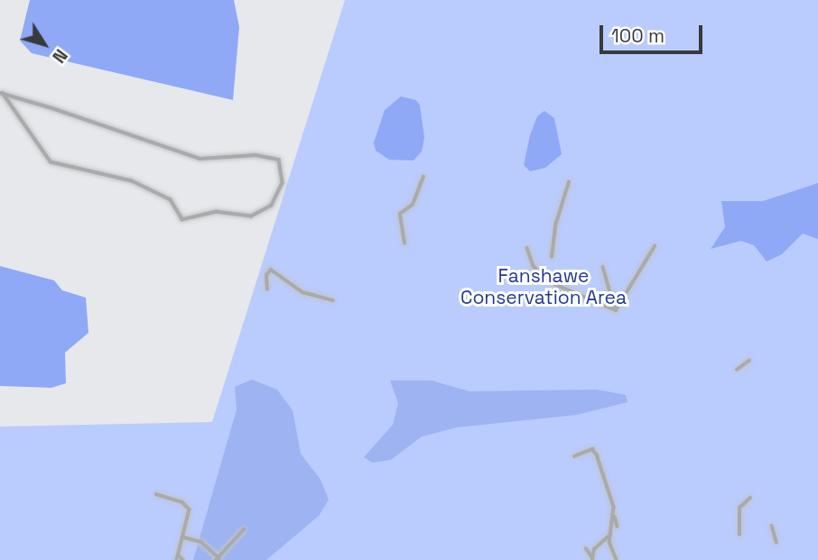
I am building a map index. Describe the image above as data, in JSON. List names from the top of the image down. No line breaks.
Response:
{"parks":["Fanshawe Conservation Area"],"scale_bar":"100 m","north":"bottom right"}
